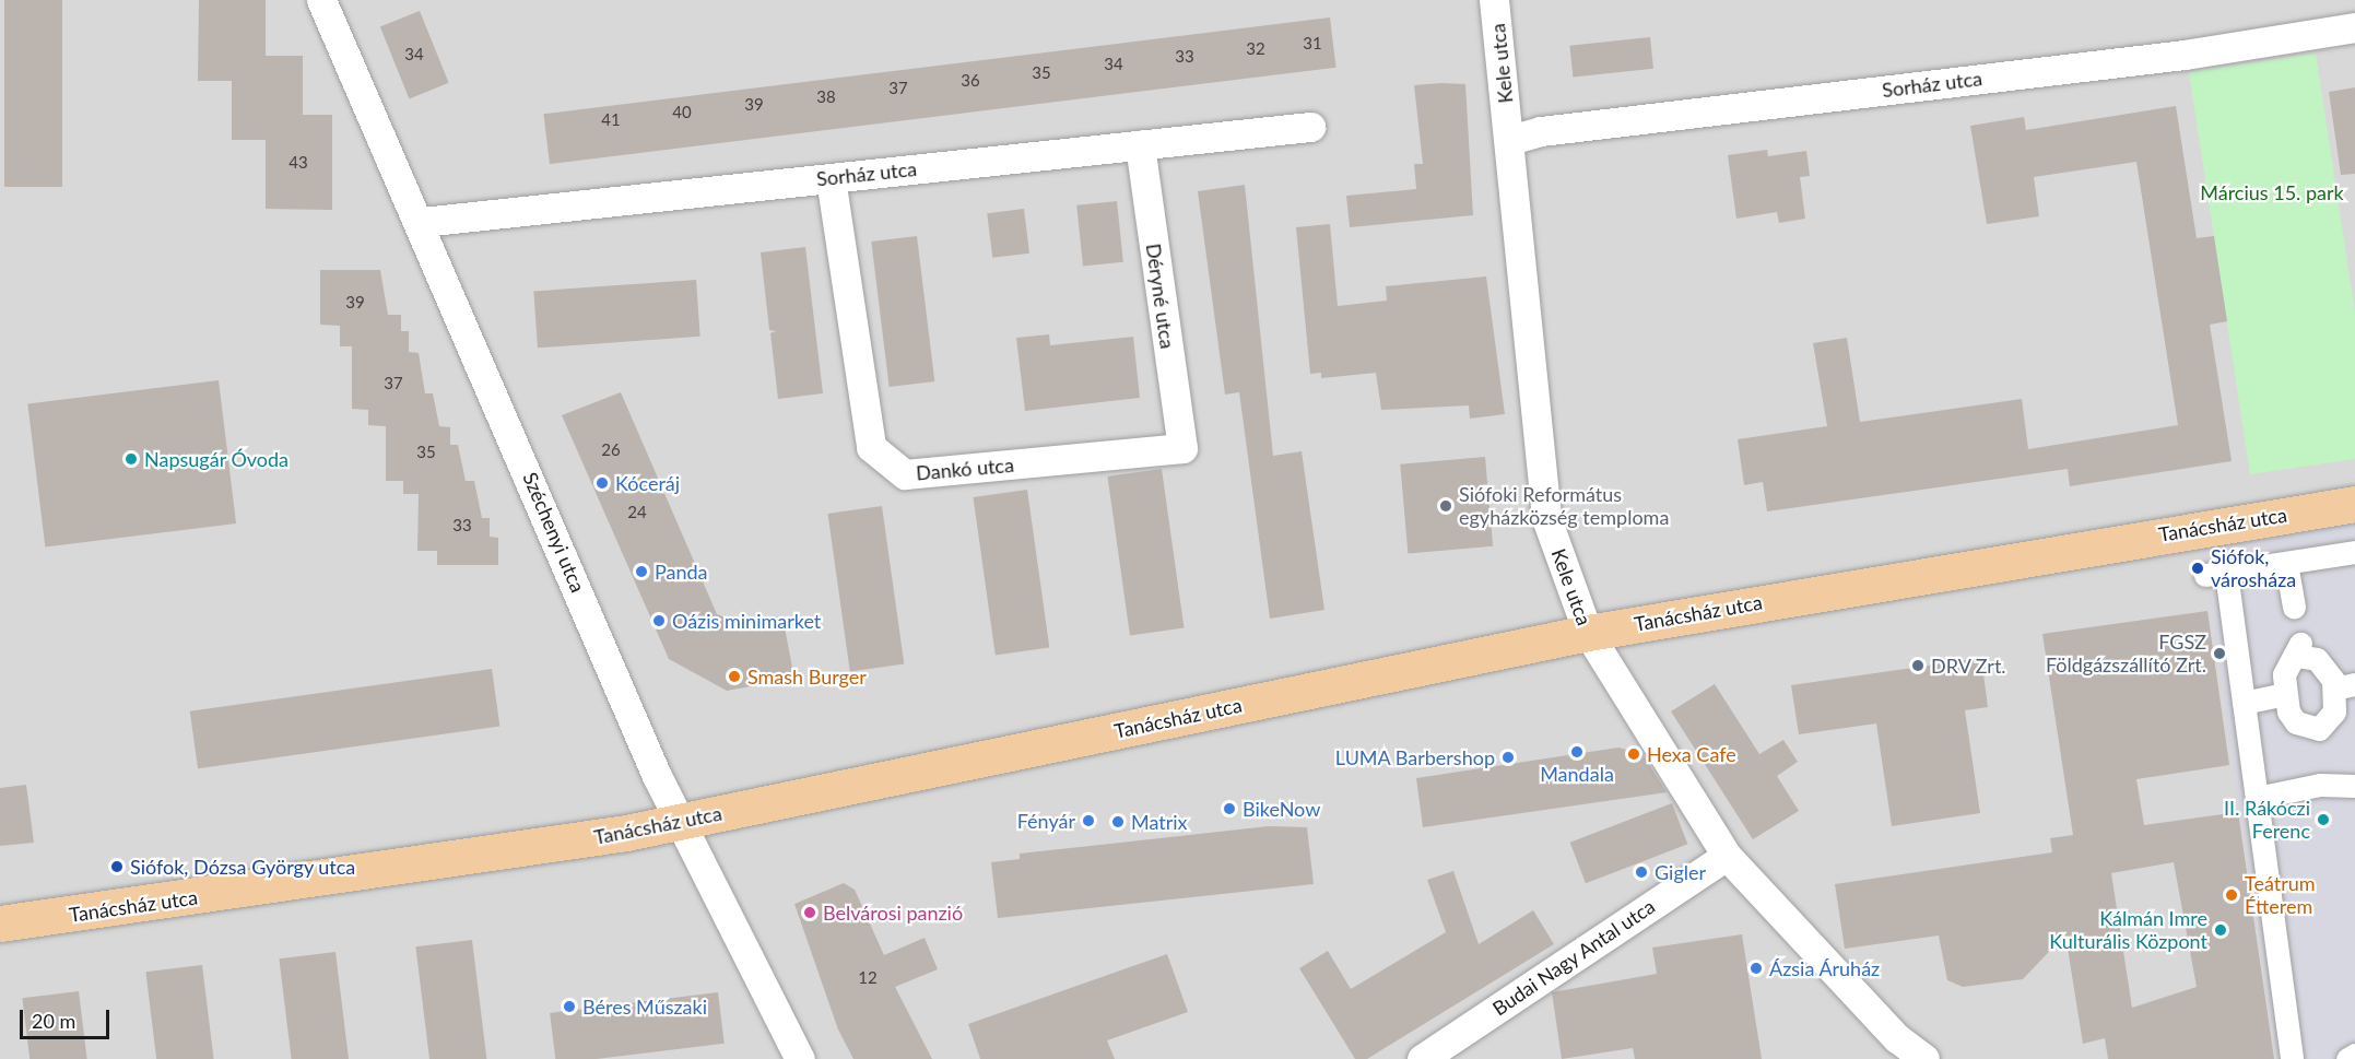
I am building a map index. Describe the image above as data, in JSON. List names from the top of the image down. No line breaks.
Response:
{"streets":{"main road":["Tanácsház utca"],"street":["Kele utca","Sorház utca","Déryné utca","Dankó utca","Széchenyi utca","Budai Nagy Antal utca"]},"crossings":[["Kele utca","Sorház utca"],["Kele utca","Tanácsház utca"],["Kele utca","Budai Nagy Antal utca"],["Sorház utca","Déryné utca"],["Sorház utca","Dankó utca"],["Sorház utca","Széchenyi utca"],["Déryné utca","Dankó utca"],["Tanácsház utca","Széchenyi utca"]],"parks":["Március 15. park"],"places":["Napsugár Óvoda","Kóceráj","Siófoki Református egyházközség temploma","Siófok, városháza","Panda","Oázis minimarket","FGSZ Földgázszállító Zrt.","DRV Zrt.","Smash Burger","Mandala","Hexa Cafe","LUMA Barbershop","BikeNow","II. Rákóczi Ferenc","Fényár","Matrix","Siófok, Dózsa György utca","Gigler","Teátrum Étterem","Belvárosi panzió","Kálmán Imre Kulturális Központ","Ázsia Áruház","Béres Műszaki"],"house_numbers":["31","32","34","33","34","35","36","37","38","39","40","41","43","39","37","26","35","24","33","12"],"scale_bar":"20 m"}
